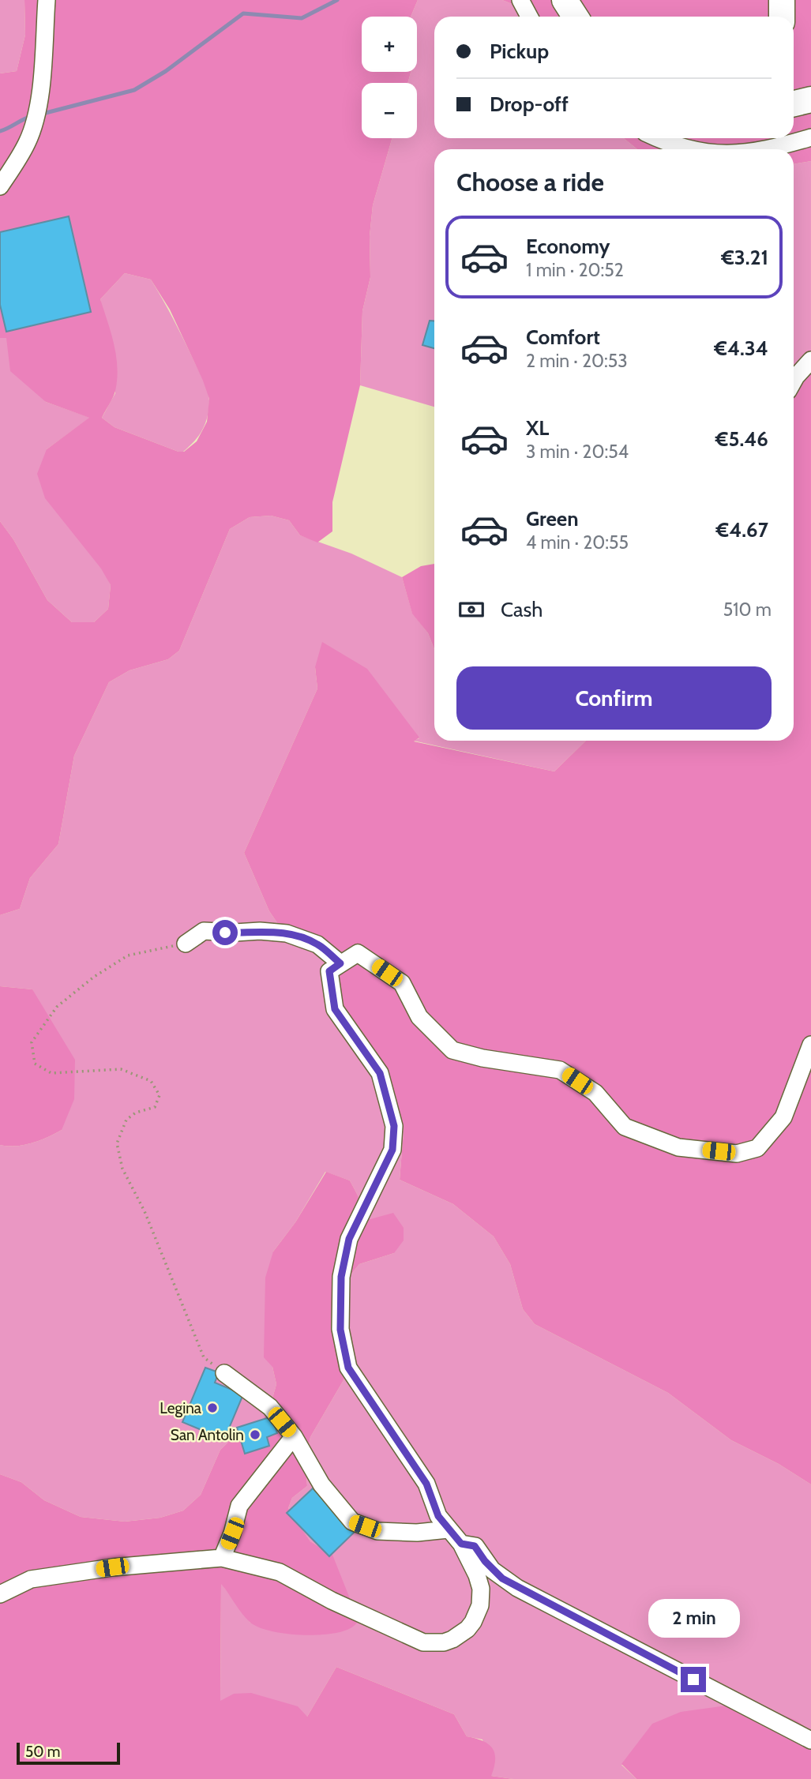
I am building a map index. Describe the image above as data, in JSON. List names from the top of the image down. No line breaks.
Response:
{"places":["Legina","San Antolin"],"scale_bar":"50 m","page":{"map_buttons":["+","−"],"banner":["Pickup","Drop-off"],"heading":"Choose a ride","list":[{"name":"Economy","note":"1 min · 20:52","value":"€3.21"},{"name":"Comfort","note":"2 min · 20:53","value":"€4.34"},{"name":"XL","note":"3 min · 20:54","value":"€5.46"},{"name":"Green","note":"4 min · 20:55","value":"€4.67"}],"pay":["Cash","510 m"],"buttons":"Confirm","bubble":"2 min","scale":"50 m"}}
